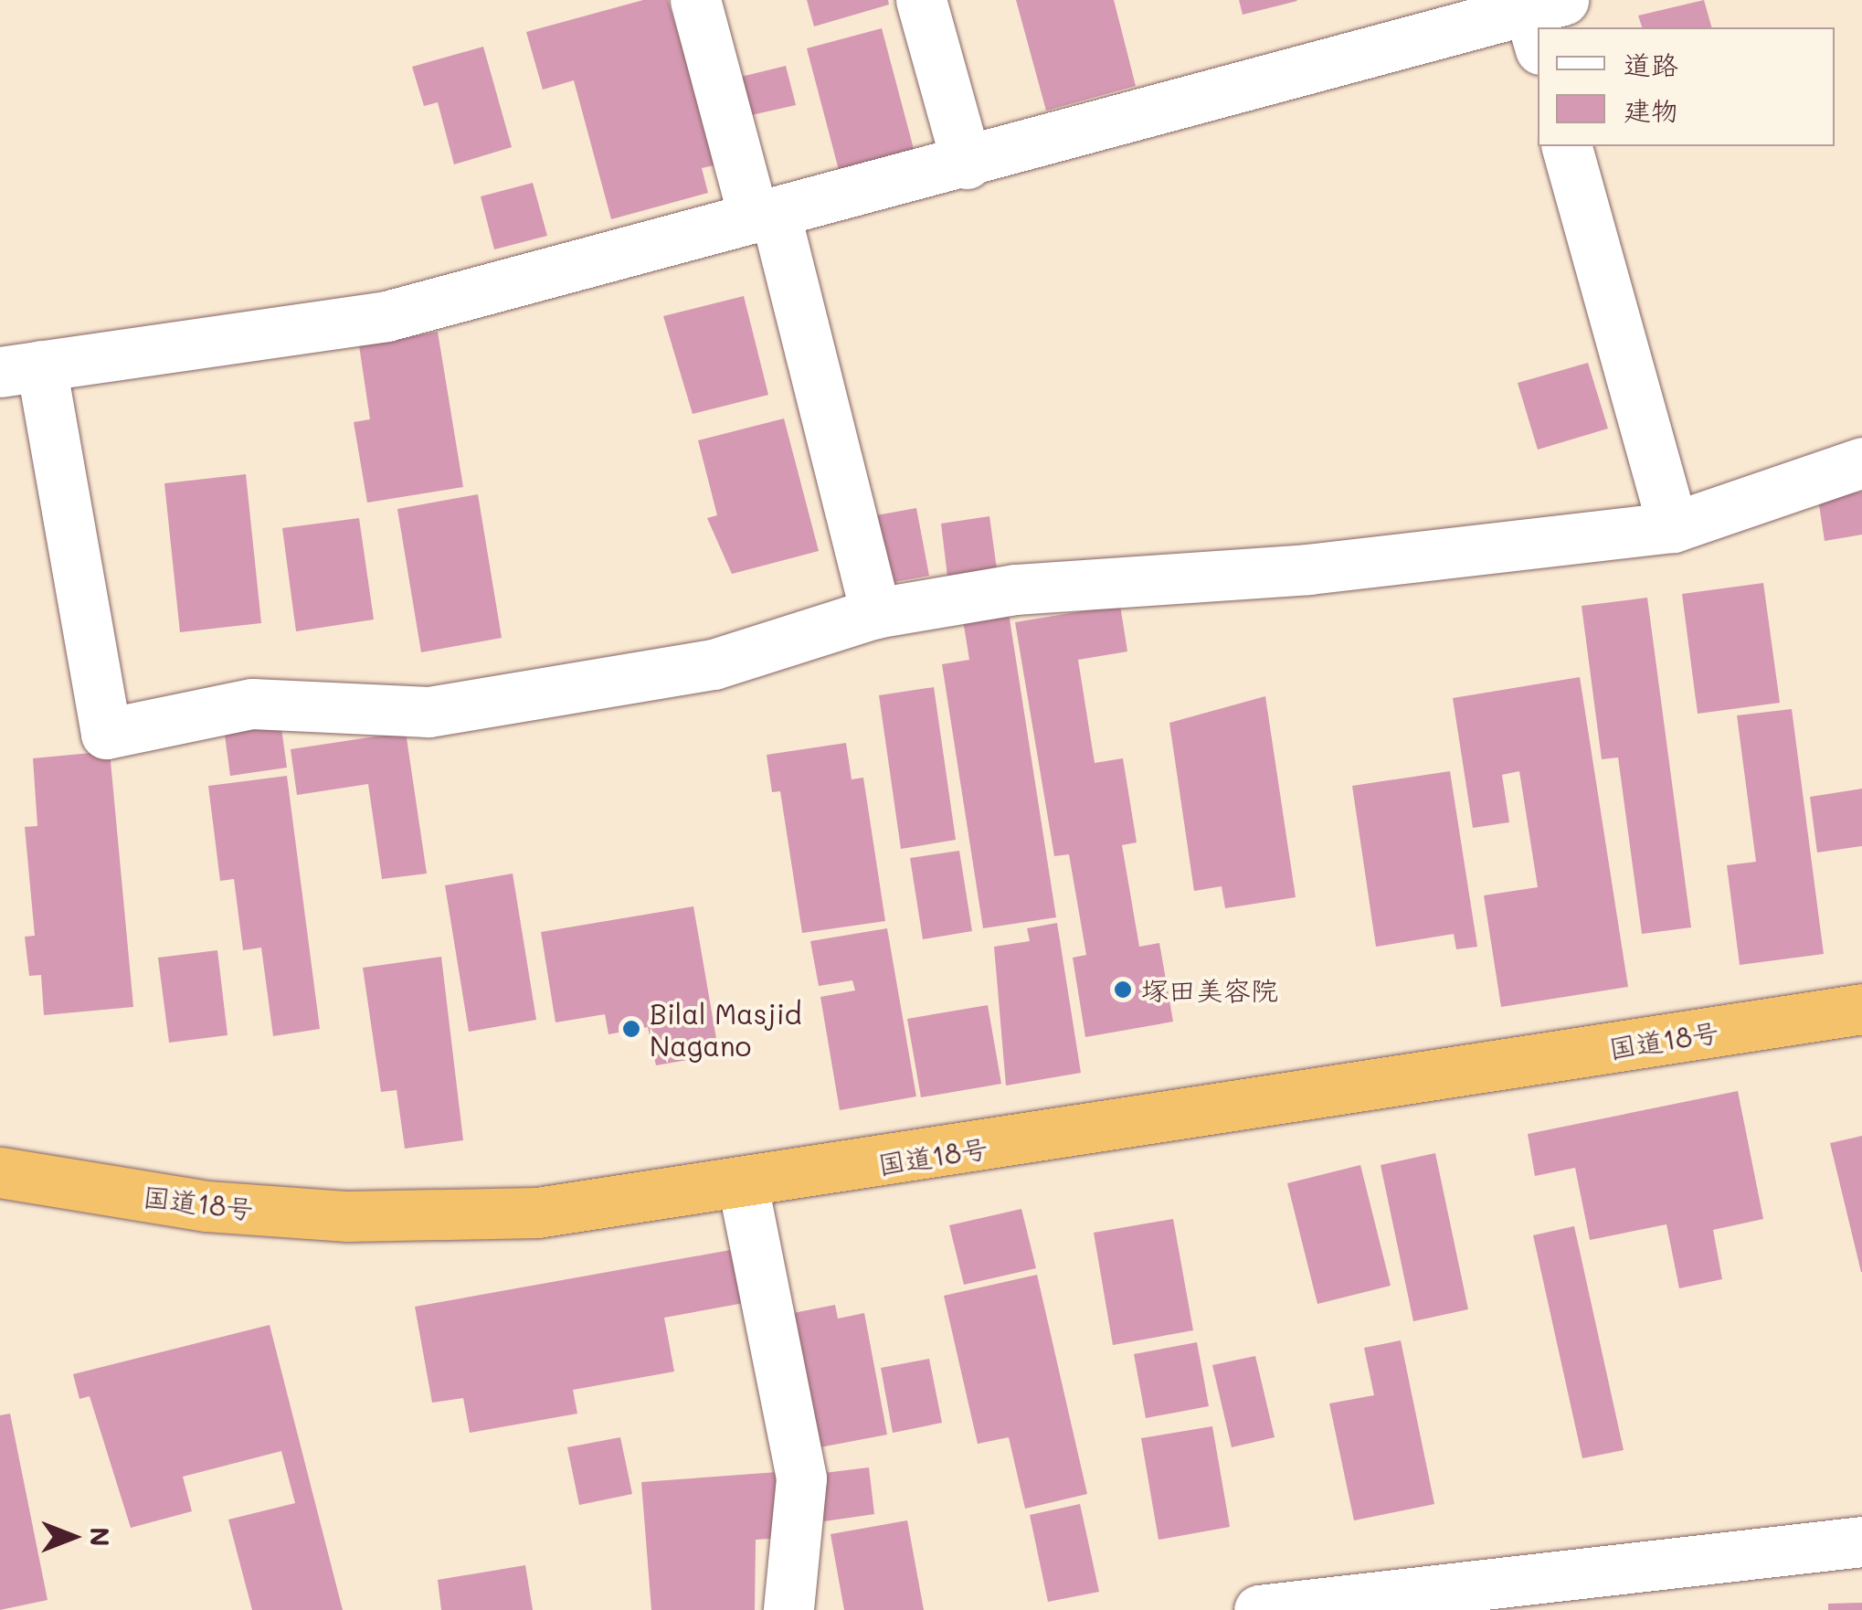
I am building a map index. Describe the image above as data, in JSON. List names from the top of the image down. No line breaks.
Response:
{"streets":{"highway":["国道18号"]},"places":["塚田美容院","Bilal Masjid Nagano"],"legend":["道路","建物"],"north":"right"}
